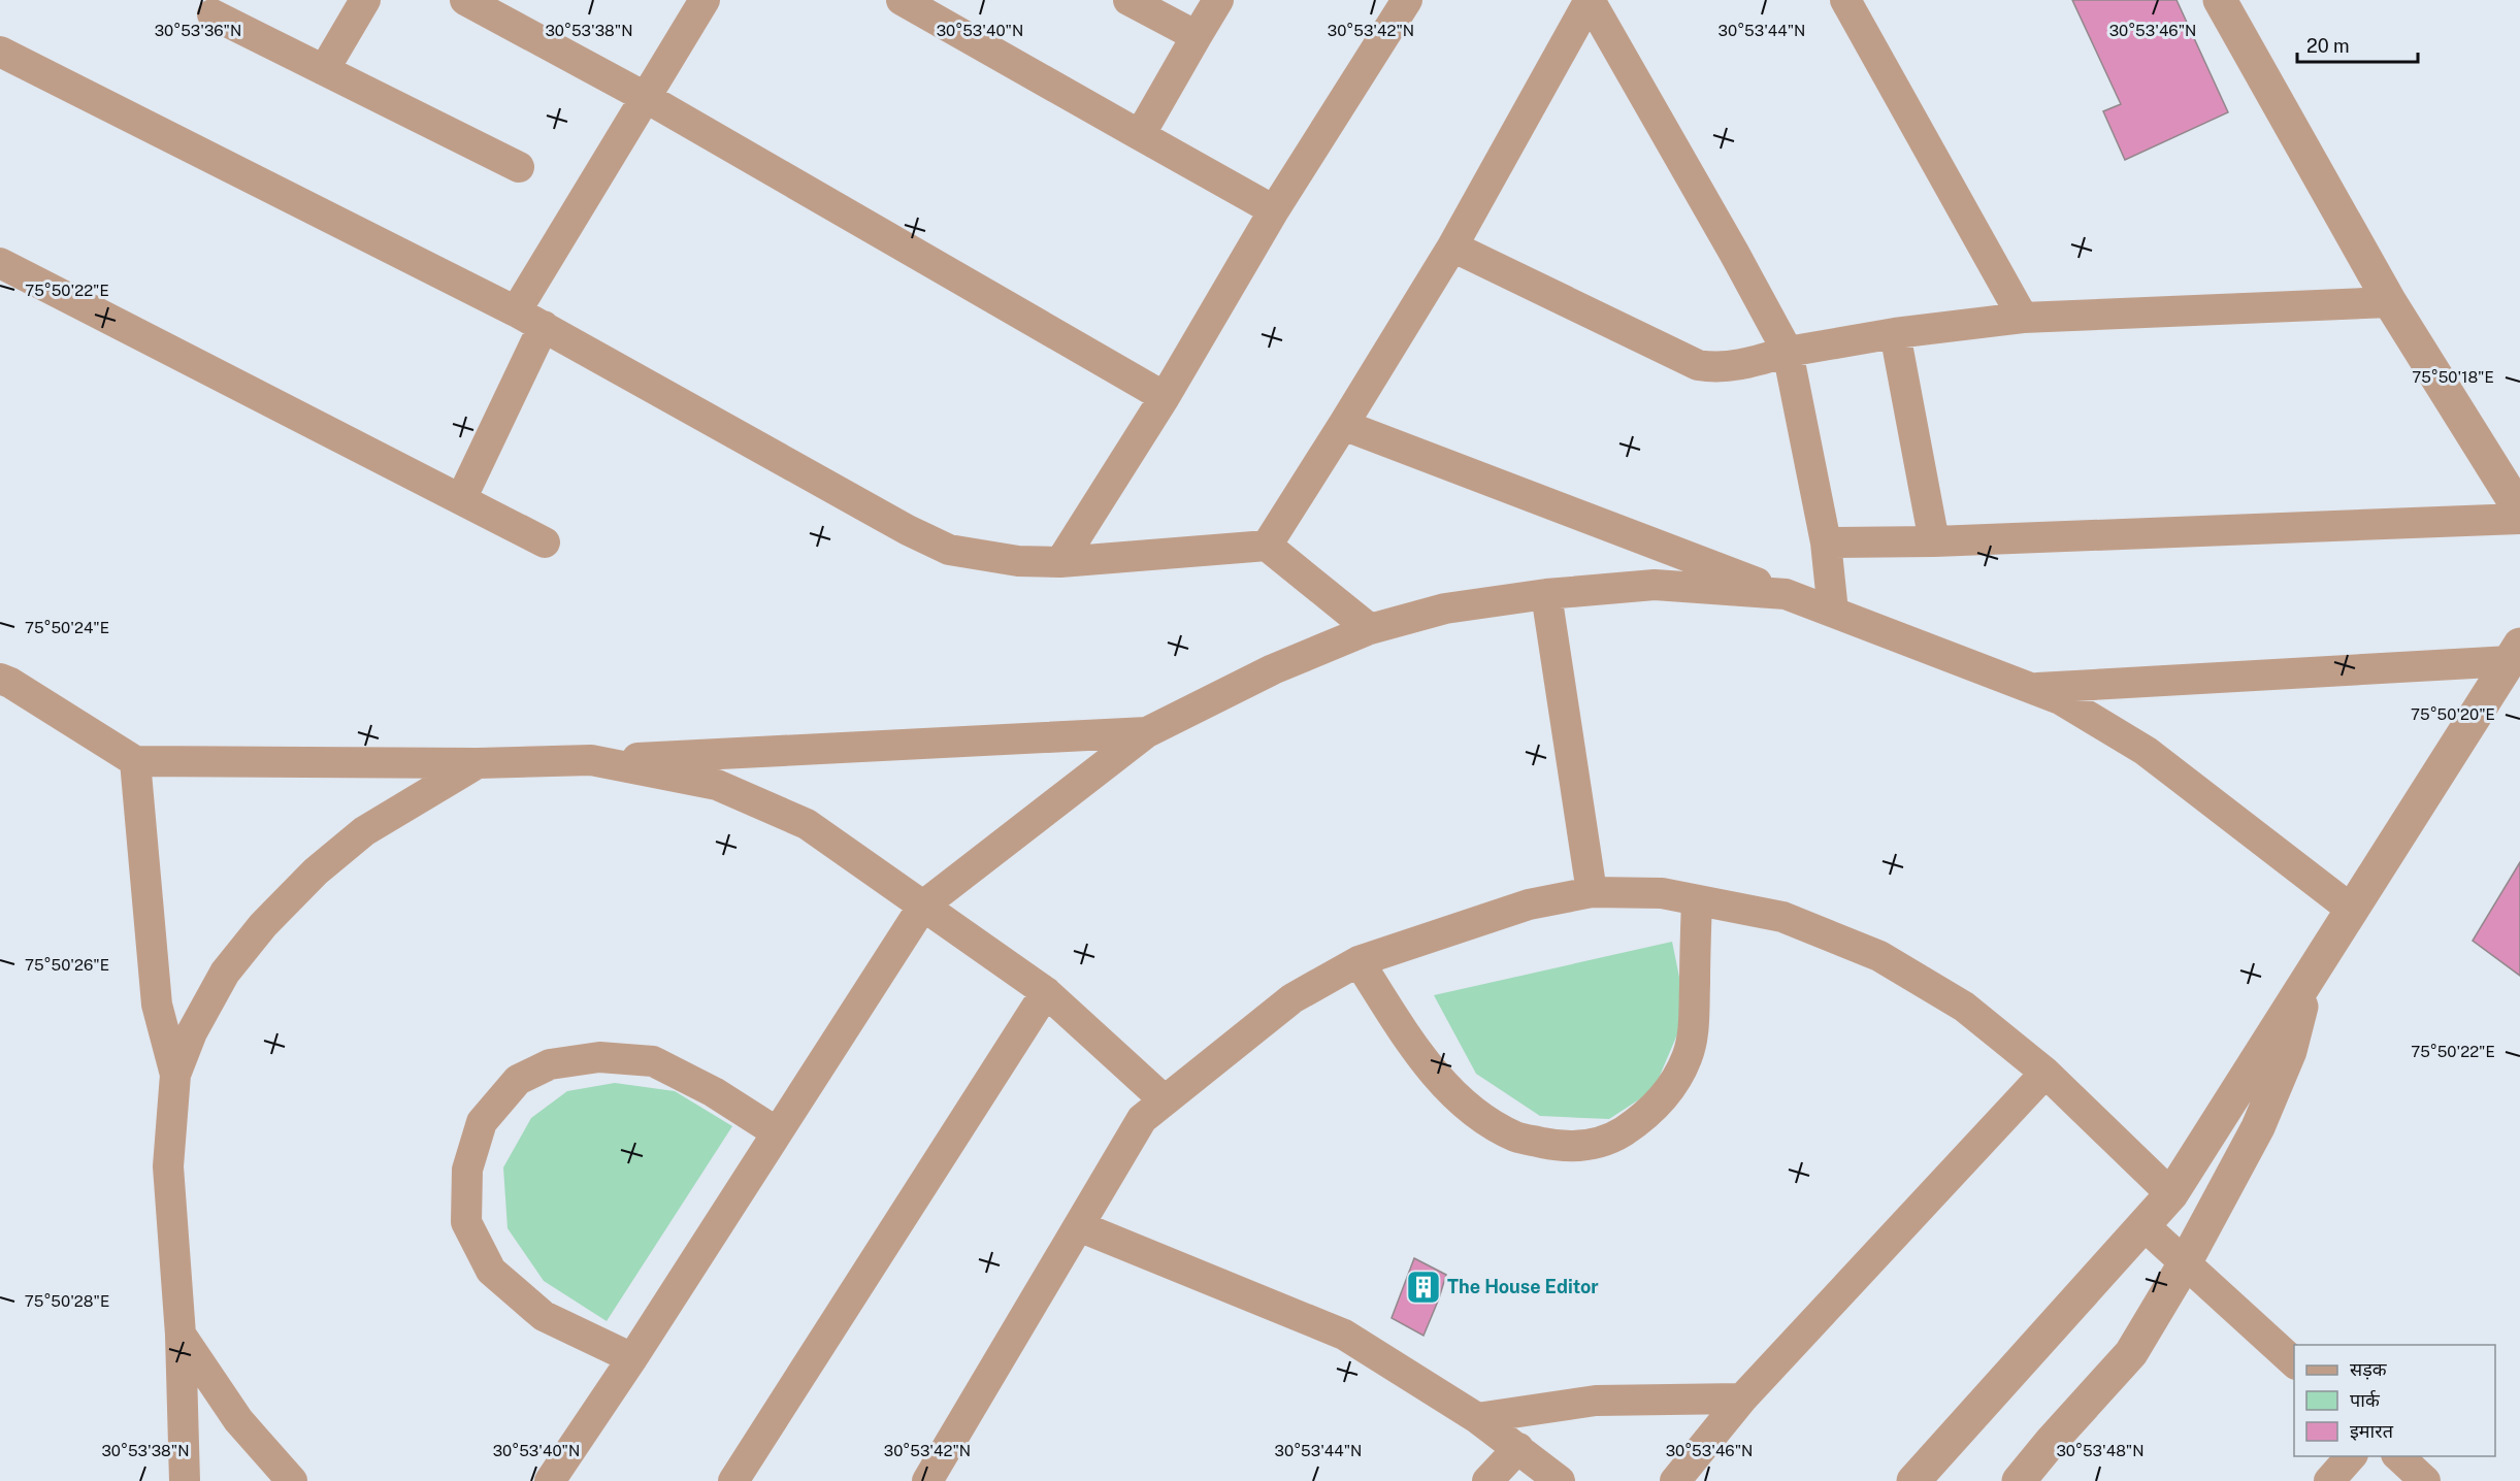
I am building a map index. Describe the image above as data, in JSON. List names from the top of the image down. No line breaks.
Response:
{"places":{"building":["The House Editor"]},"legend":["सड़क","पार्क","इमारत"],"scale_bar":"20 m","coordinates":["30°53'36\"N","30°53'38\"N","30°53'40\"N","30°53'42\"N","30°53'44\"N","30°53'46\"N","75°50'22\"E","75°50'18\"E","75°50'24\"E","75°50'20\"E","75°50'26\"E","75°50'28\"E","30°53'48\"N"]}
